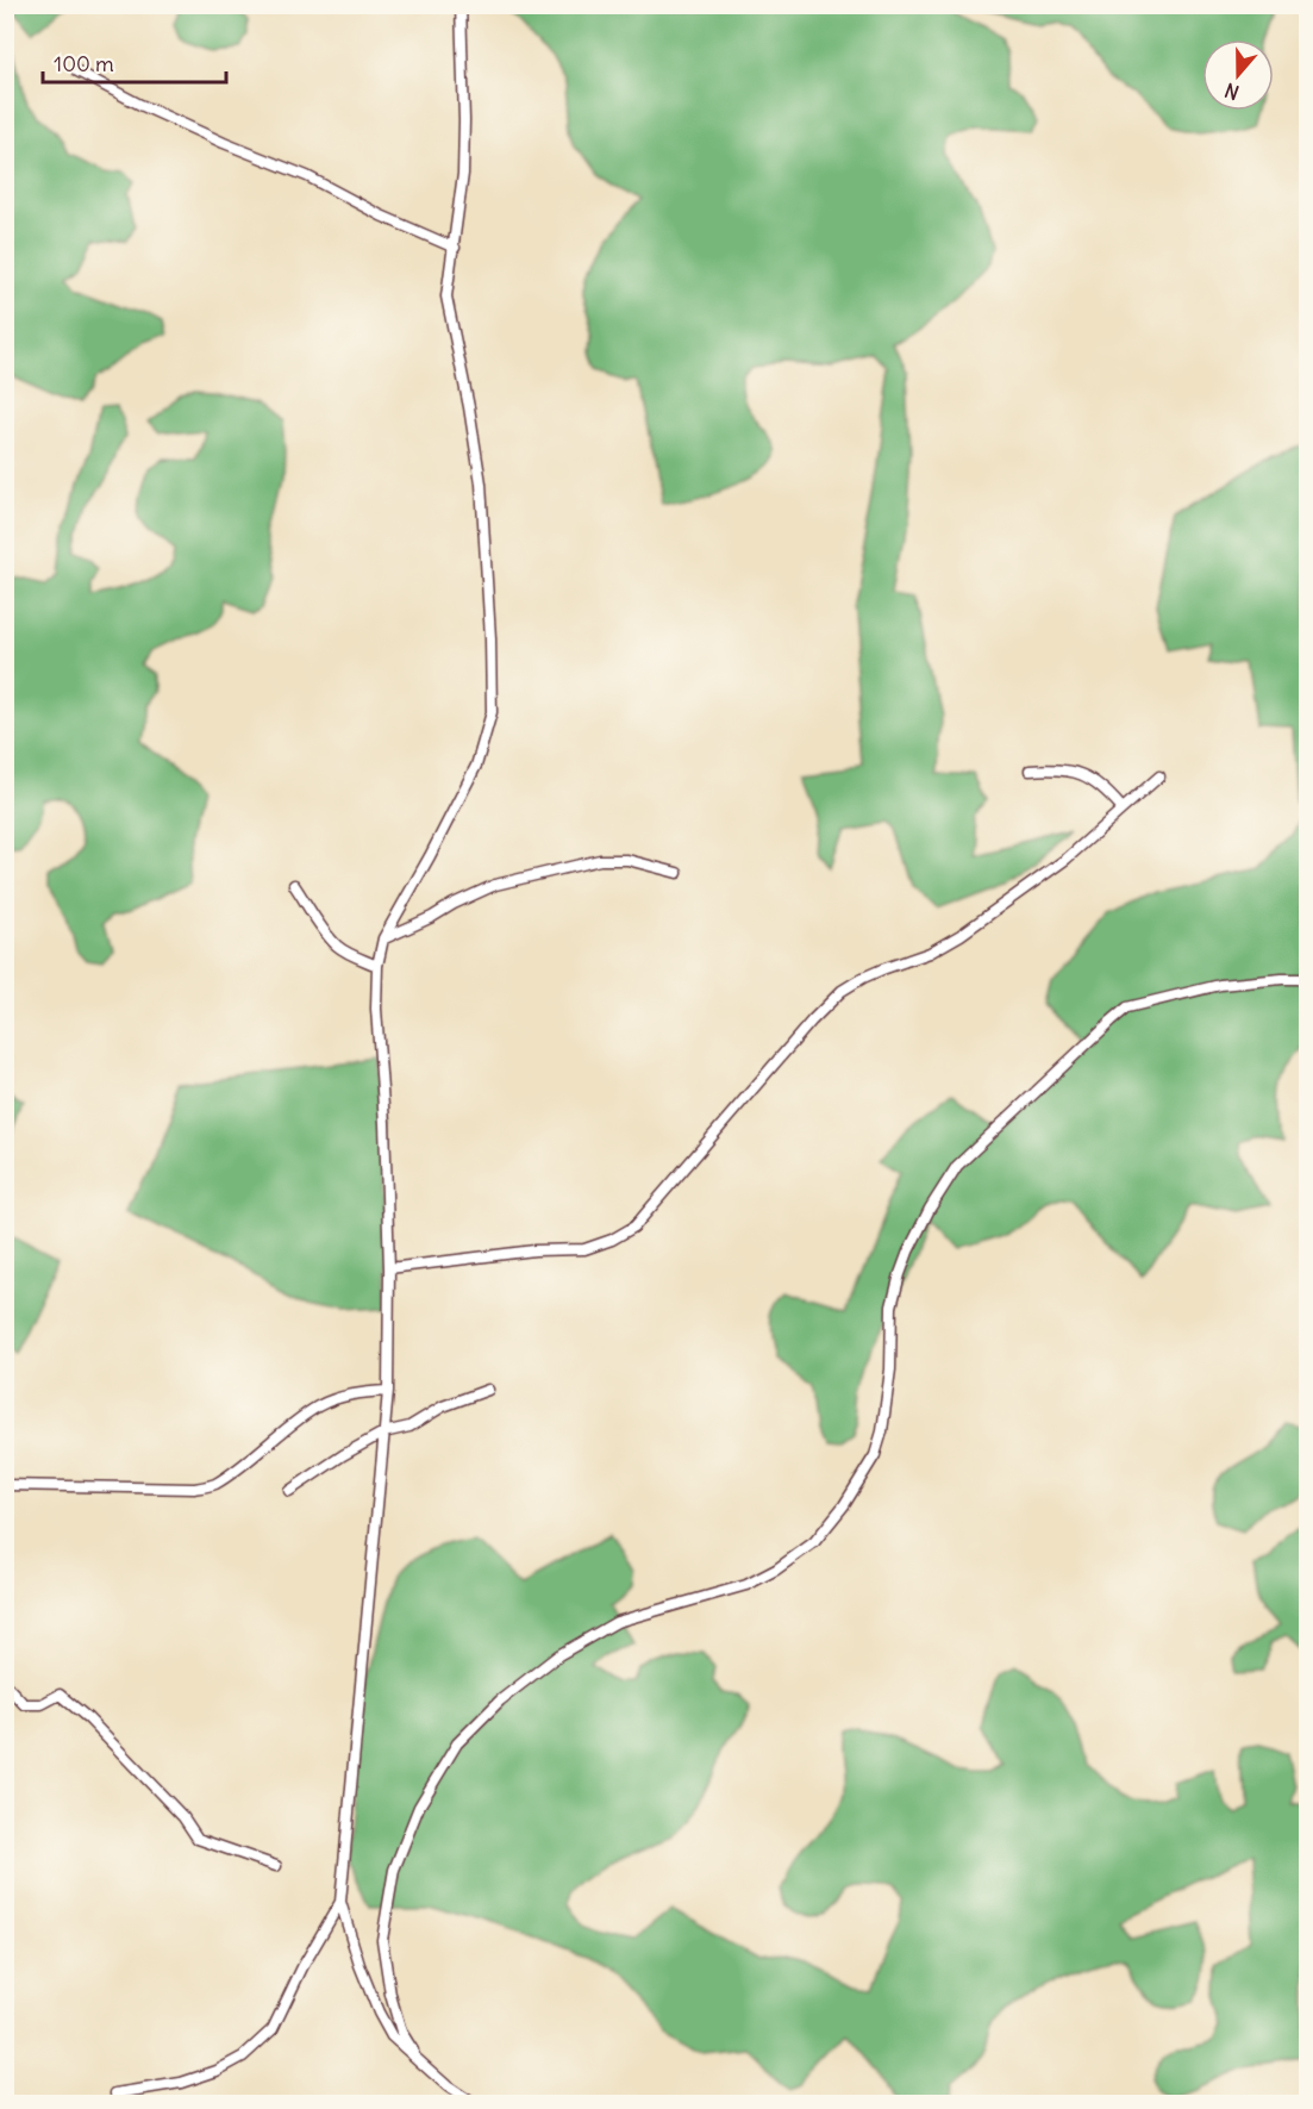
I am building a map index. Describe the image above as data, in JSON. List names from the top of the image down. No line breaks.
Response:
{"scale_bar":"100 m","north":"bottom"}
